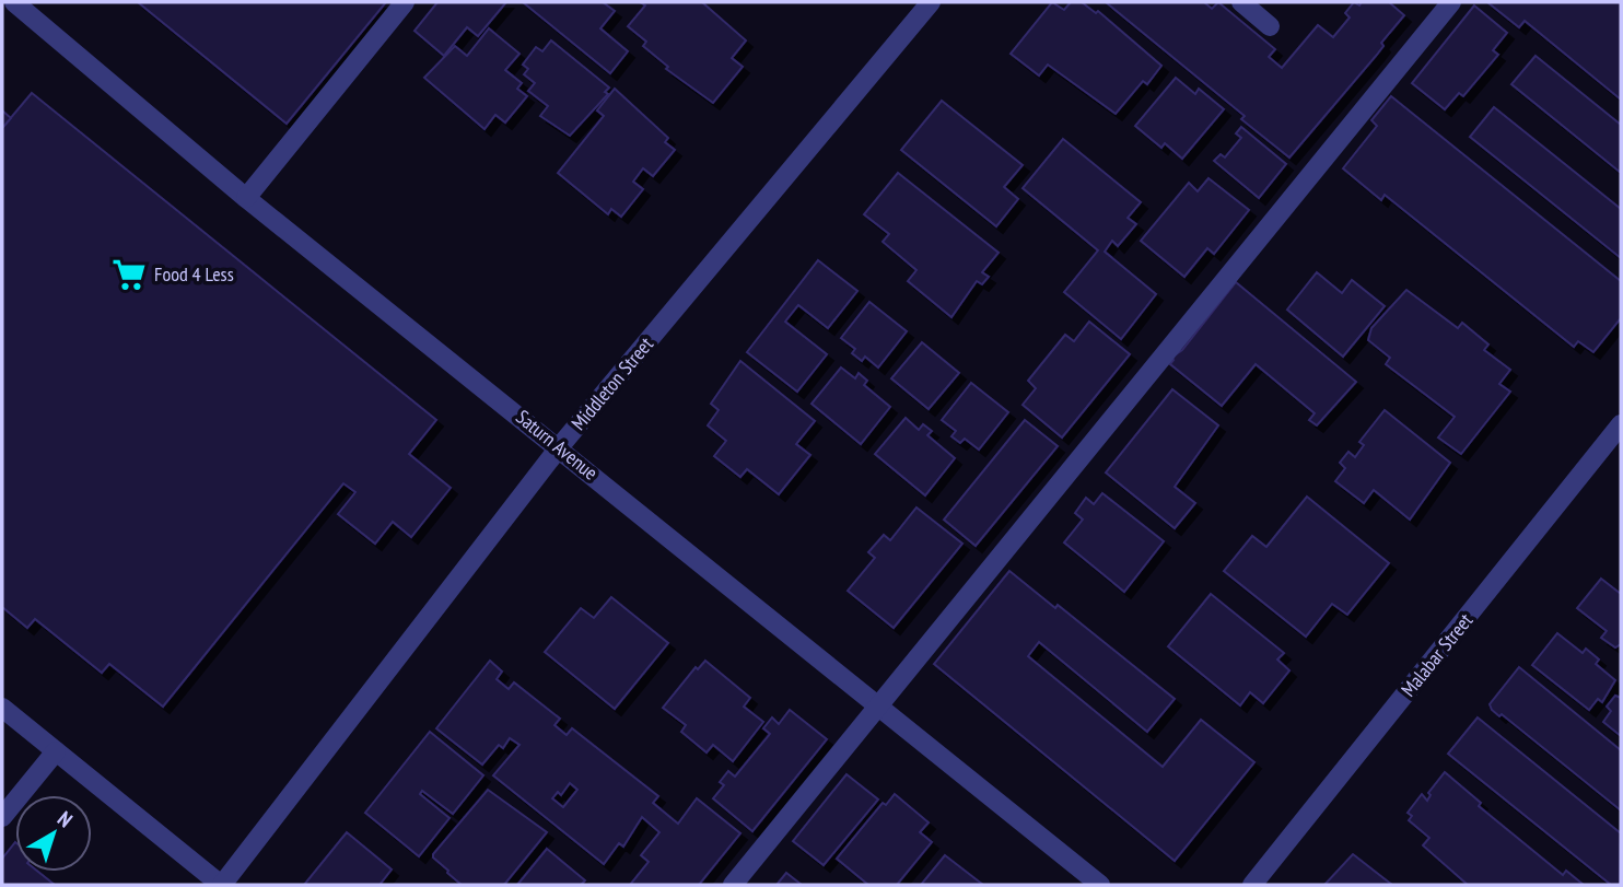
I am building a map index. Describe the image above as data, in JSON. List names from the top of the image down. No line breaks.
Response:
{"streets":{"street":["Middleton Street","Saturn Avenue","Malabar Street"]},"crossings":[["Middleton Street","Saturn Avenue"]],"places":{"supermarket":["Food 4 Less"]},"north":"top right"}
